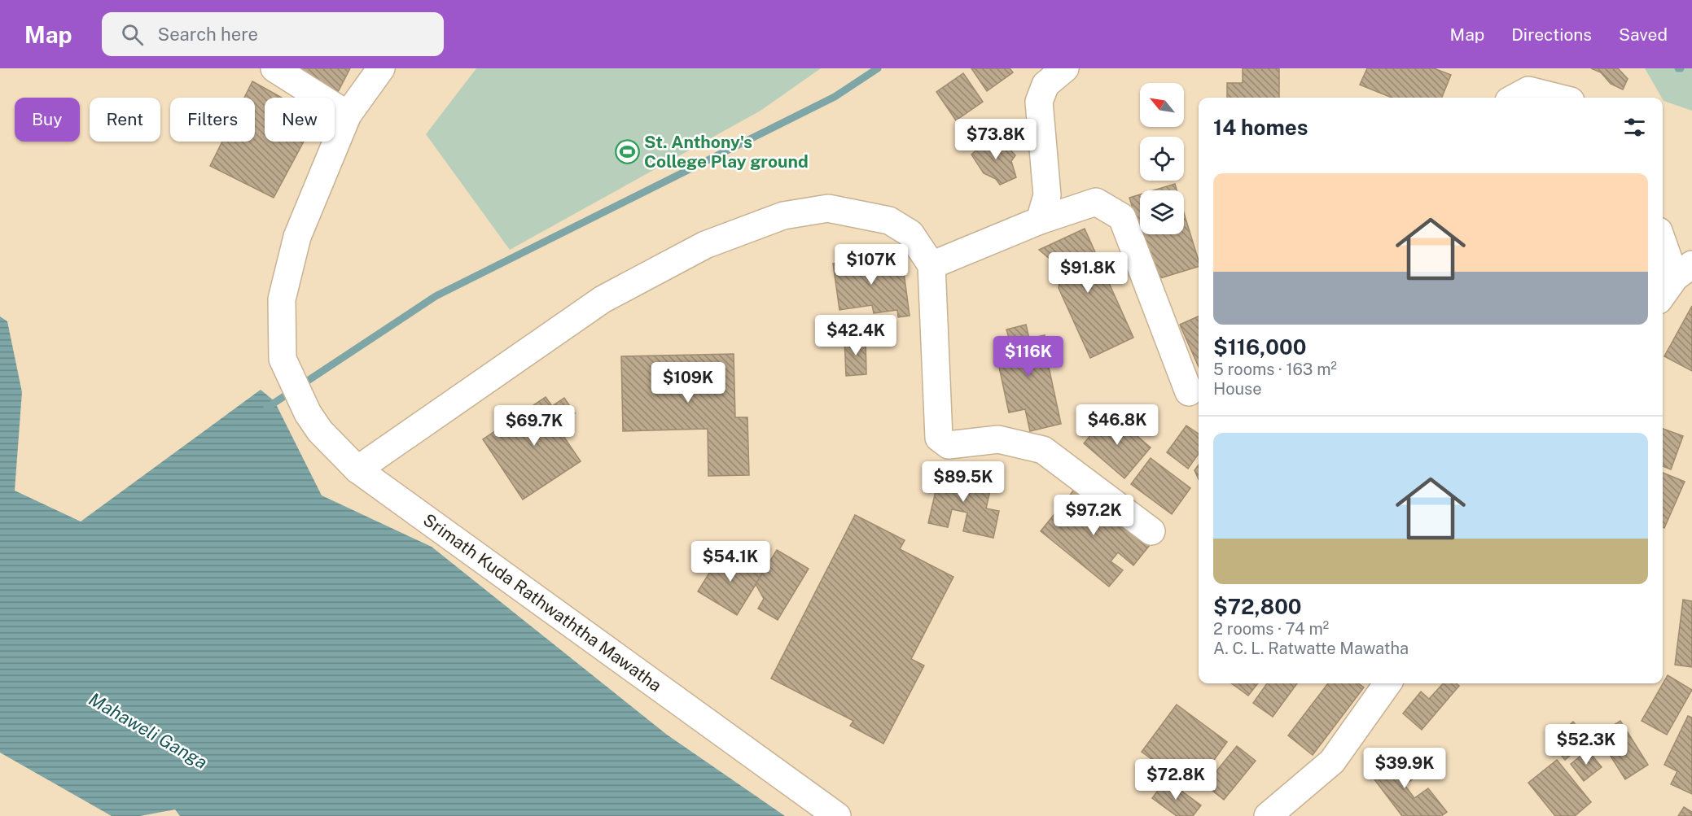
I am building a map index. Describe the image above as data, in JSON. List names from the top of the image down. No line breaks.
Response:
{"streets":{"street":["Srimath Kuda Rathwaththa Mawatha"]},"water":["Mahaweli Ganga"],"places":{"sports":["St. Anthony's College Play ground"]},"north":"top left","page":{"header":"Map","search":"Search here","nav":["Map","Directions","Saved"],"chip":["Buy","Rent","Filters","New"],"heading":"14 homes","price":["$73.8K","$107K","$91.8K","$42.4K","$116K","$109K","$46.8K","$69.7K","$89.5K","$97.2K","$54.1K","$52.3K","$39.9K","$72.8K"],"list":[{"name":"$116,000","note":"5 rooms · 163 m² · House"},{"name":"$72,800","note":"2 rooms · 74 m² · A. C. L. Ratwatte Mawatha"}]}}
